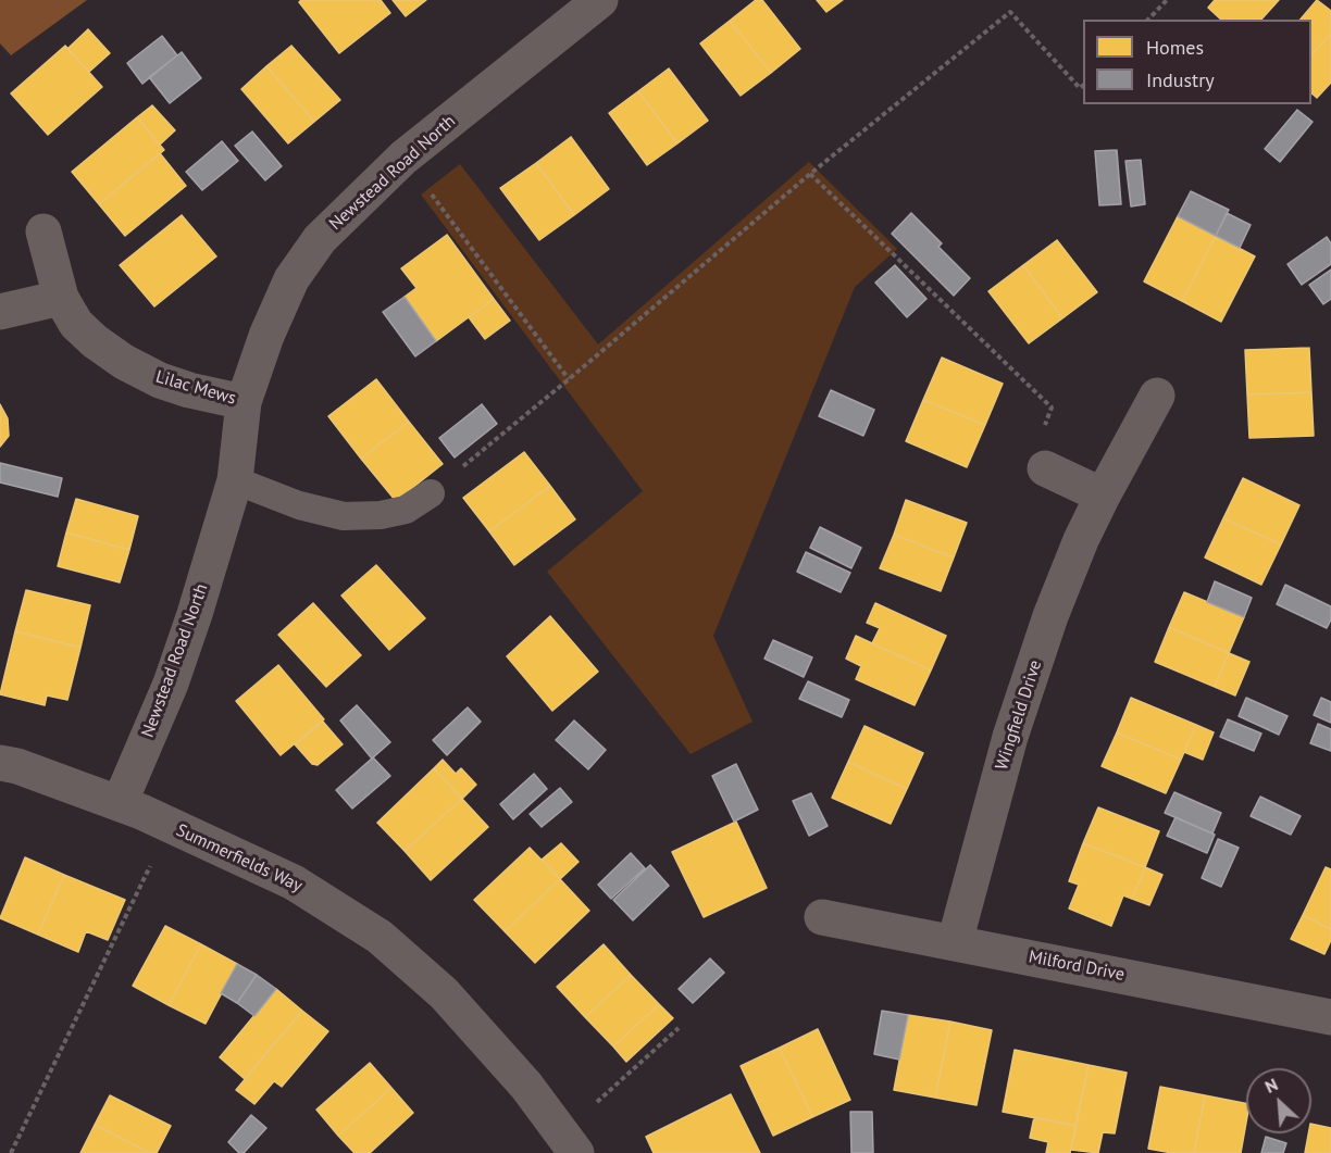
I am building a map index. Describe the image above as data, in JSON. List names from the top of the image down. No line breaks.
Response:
{"streets":{"street":["Newstead Road North","Lilac Mews","Wingfield Drive","Summerfields Way","Milford Drive"]},"crossings":[["Newstead Road North","Lilac Mews"],["Newstead Road North","Summerfields Way"],["Wingfield Drive","Milford Drive"]],"legend":["Homes","Industry"],"north":"top left"}
